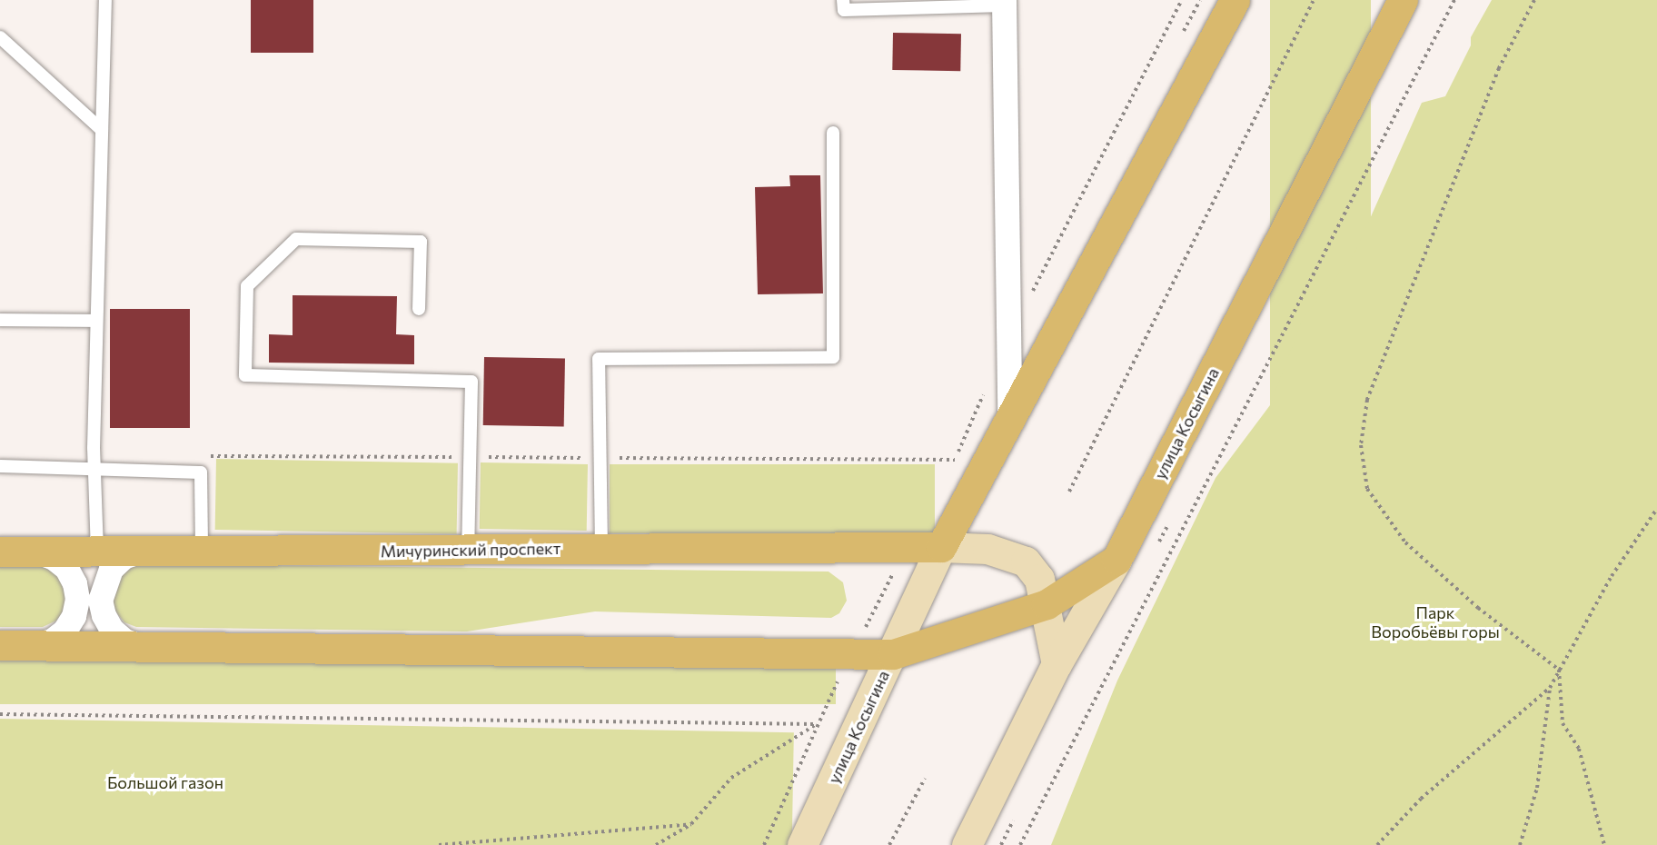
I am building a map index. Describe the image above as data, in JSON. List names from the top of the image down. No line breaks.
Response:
{"streets":{"main road":["улица Косыгина","Мичуринский проспект"]},"crossings":[["улица Косыгина","Мичуринский проспект"]],"parks":["Парк Воробьёвы горы","Большой газон"]}
